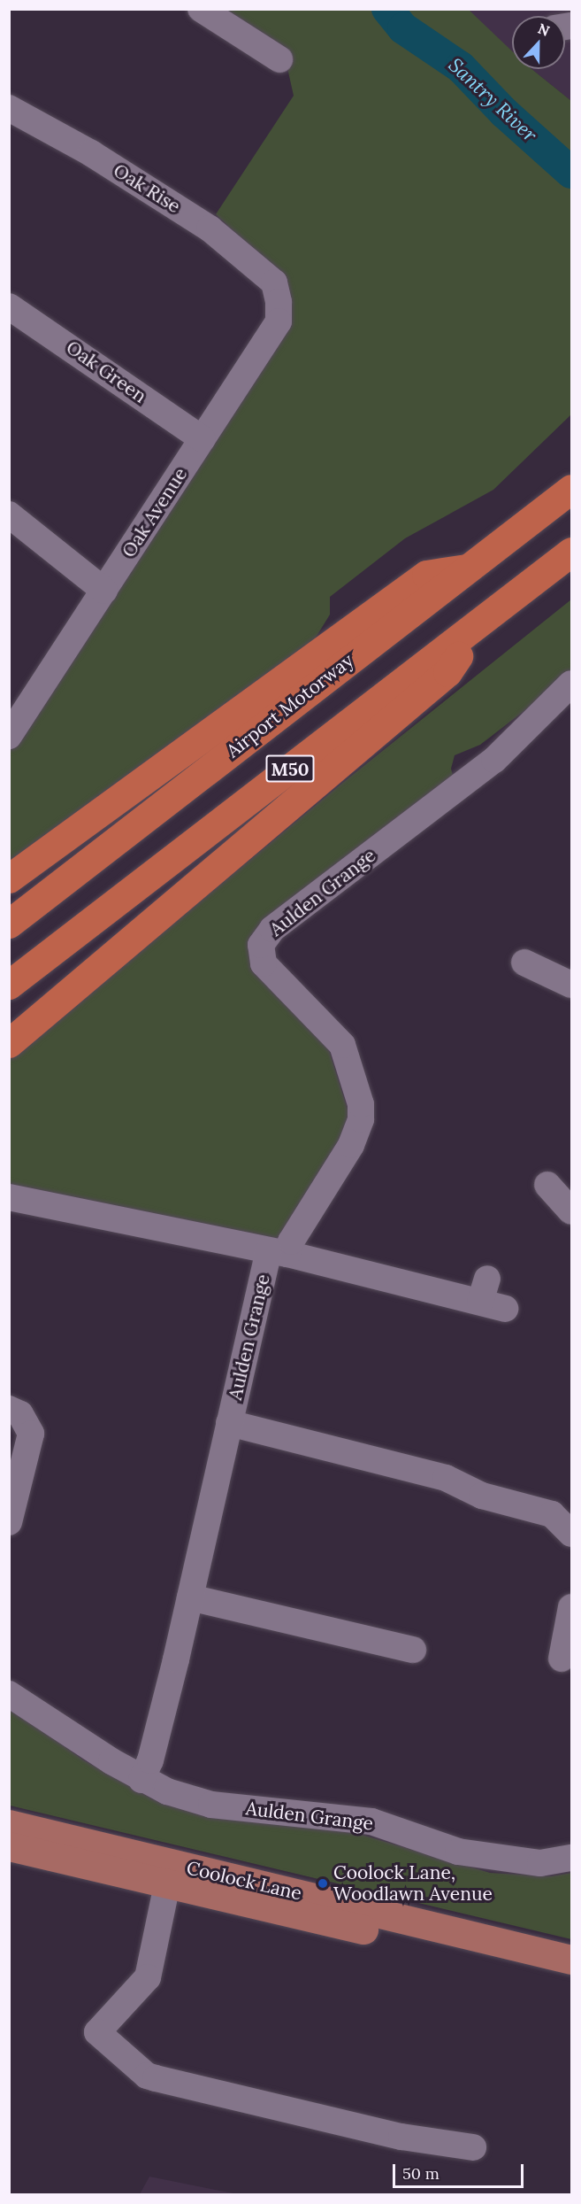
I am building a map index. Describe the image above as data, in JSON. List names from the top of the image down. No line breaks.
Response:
{"streets":{"highway":["Airport Motorway","M50"],"main road":["Coolock Lane"],"street":["Oak Rise","Oak Green","Oak Avenue","Aulden Grange"]},"crossings":[["Oak Rise","Oak Avenue"],["Oak Green","Oak Avenue"]],"water":["Santry River"],"places":["Coolock Lane, Woodlawn Avenue"],"scale_bar":"50 m","north":"top"}
